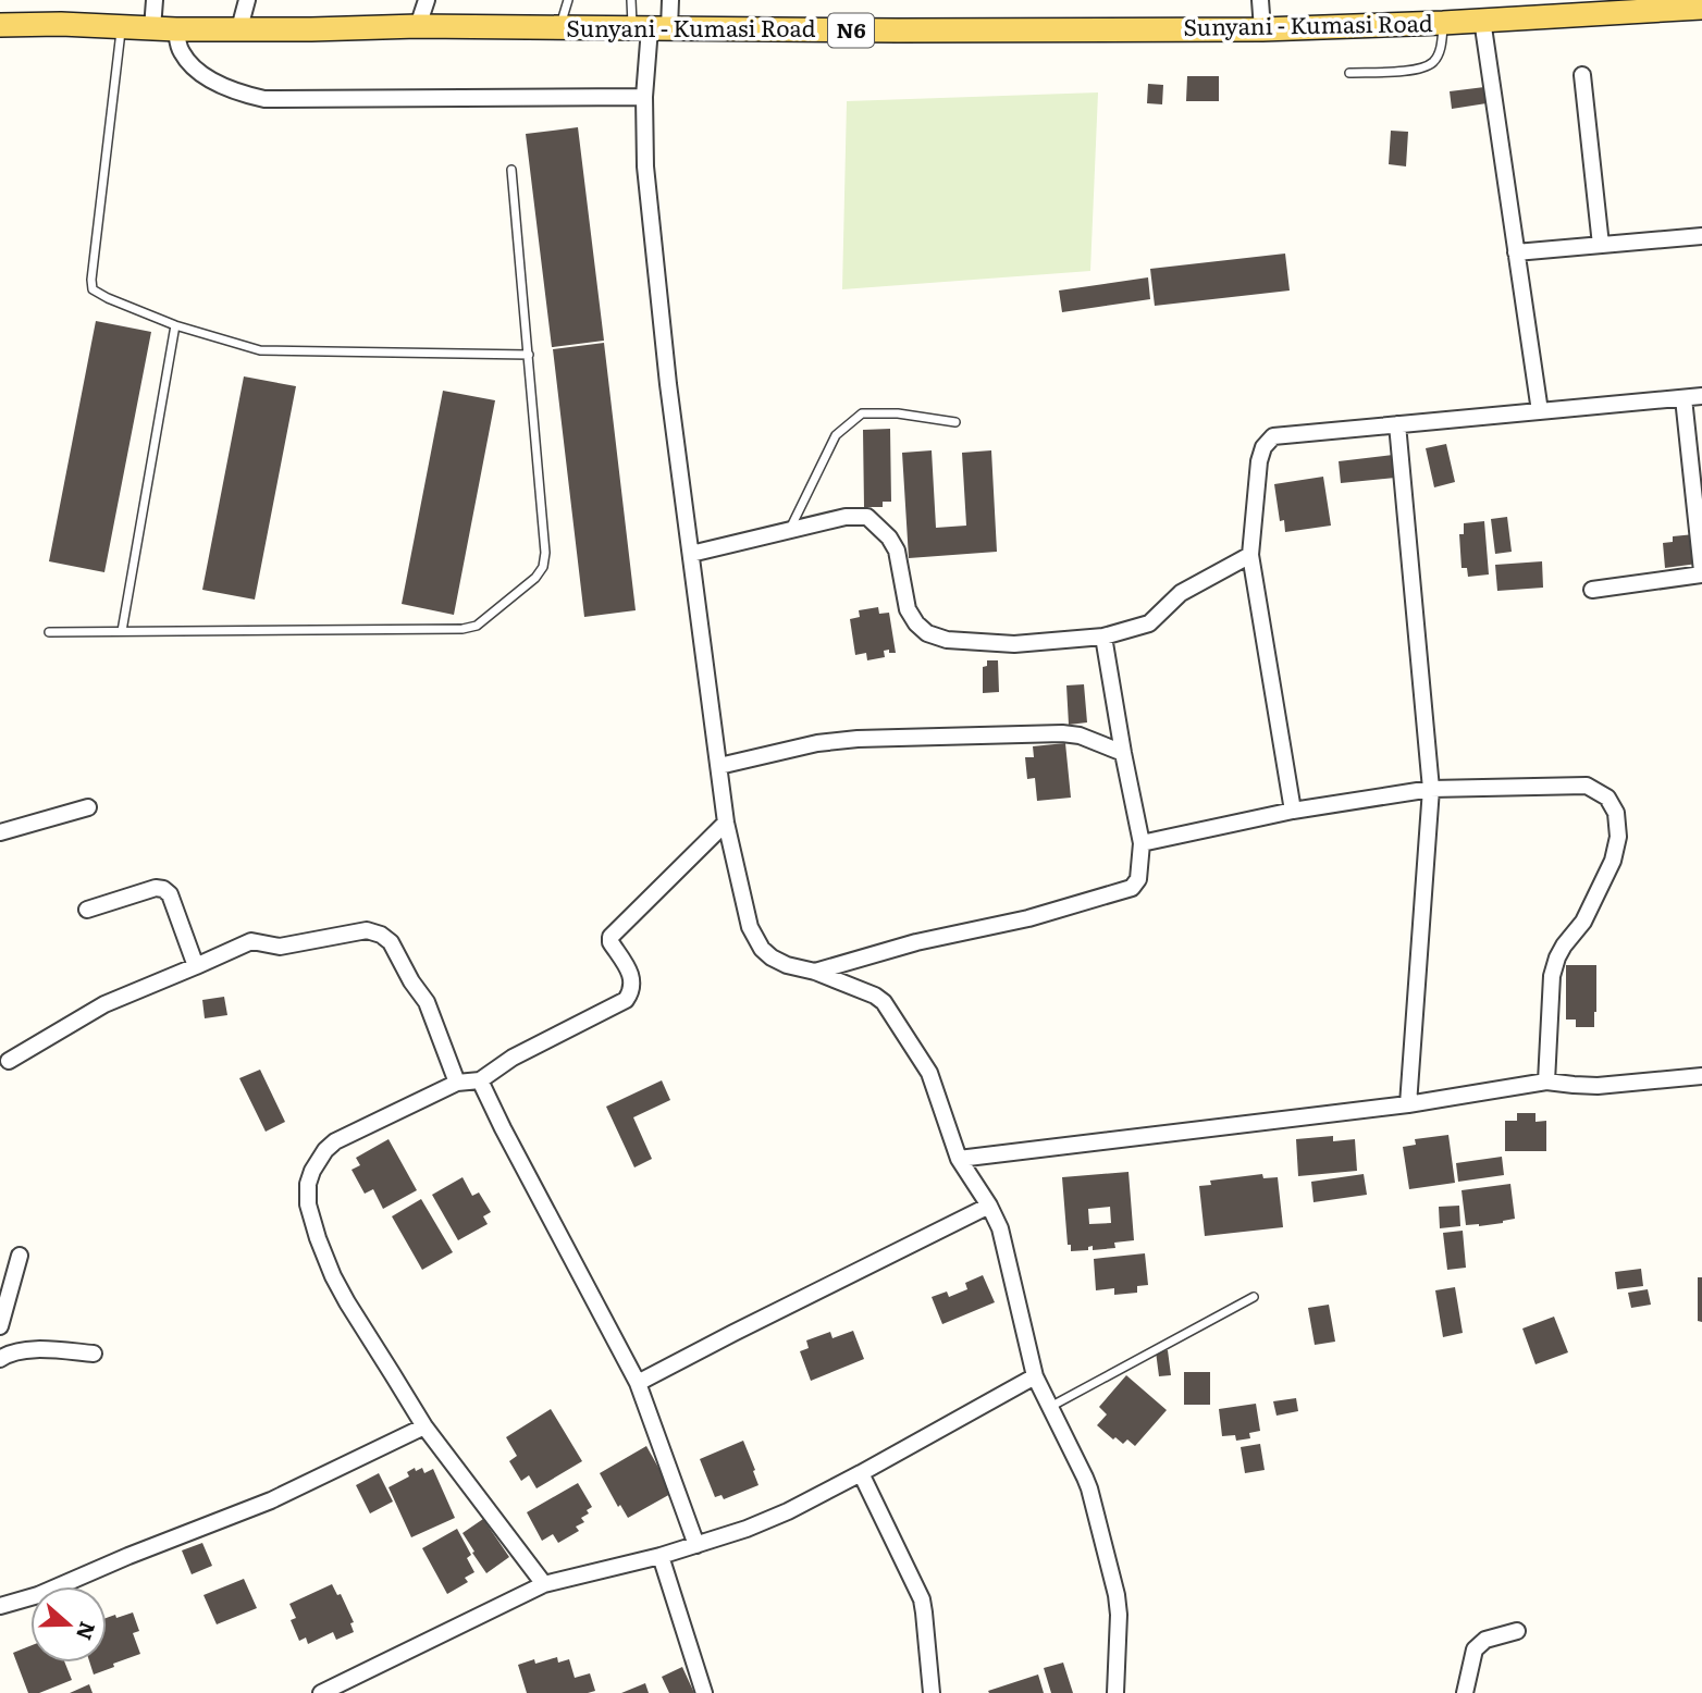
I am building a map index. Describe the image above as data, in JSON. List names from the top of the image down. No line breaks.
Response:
{"streets":{"main road":["Sunyani - Kumasi Road","N6"]},"north":"right"}
